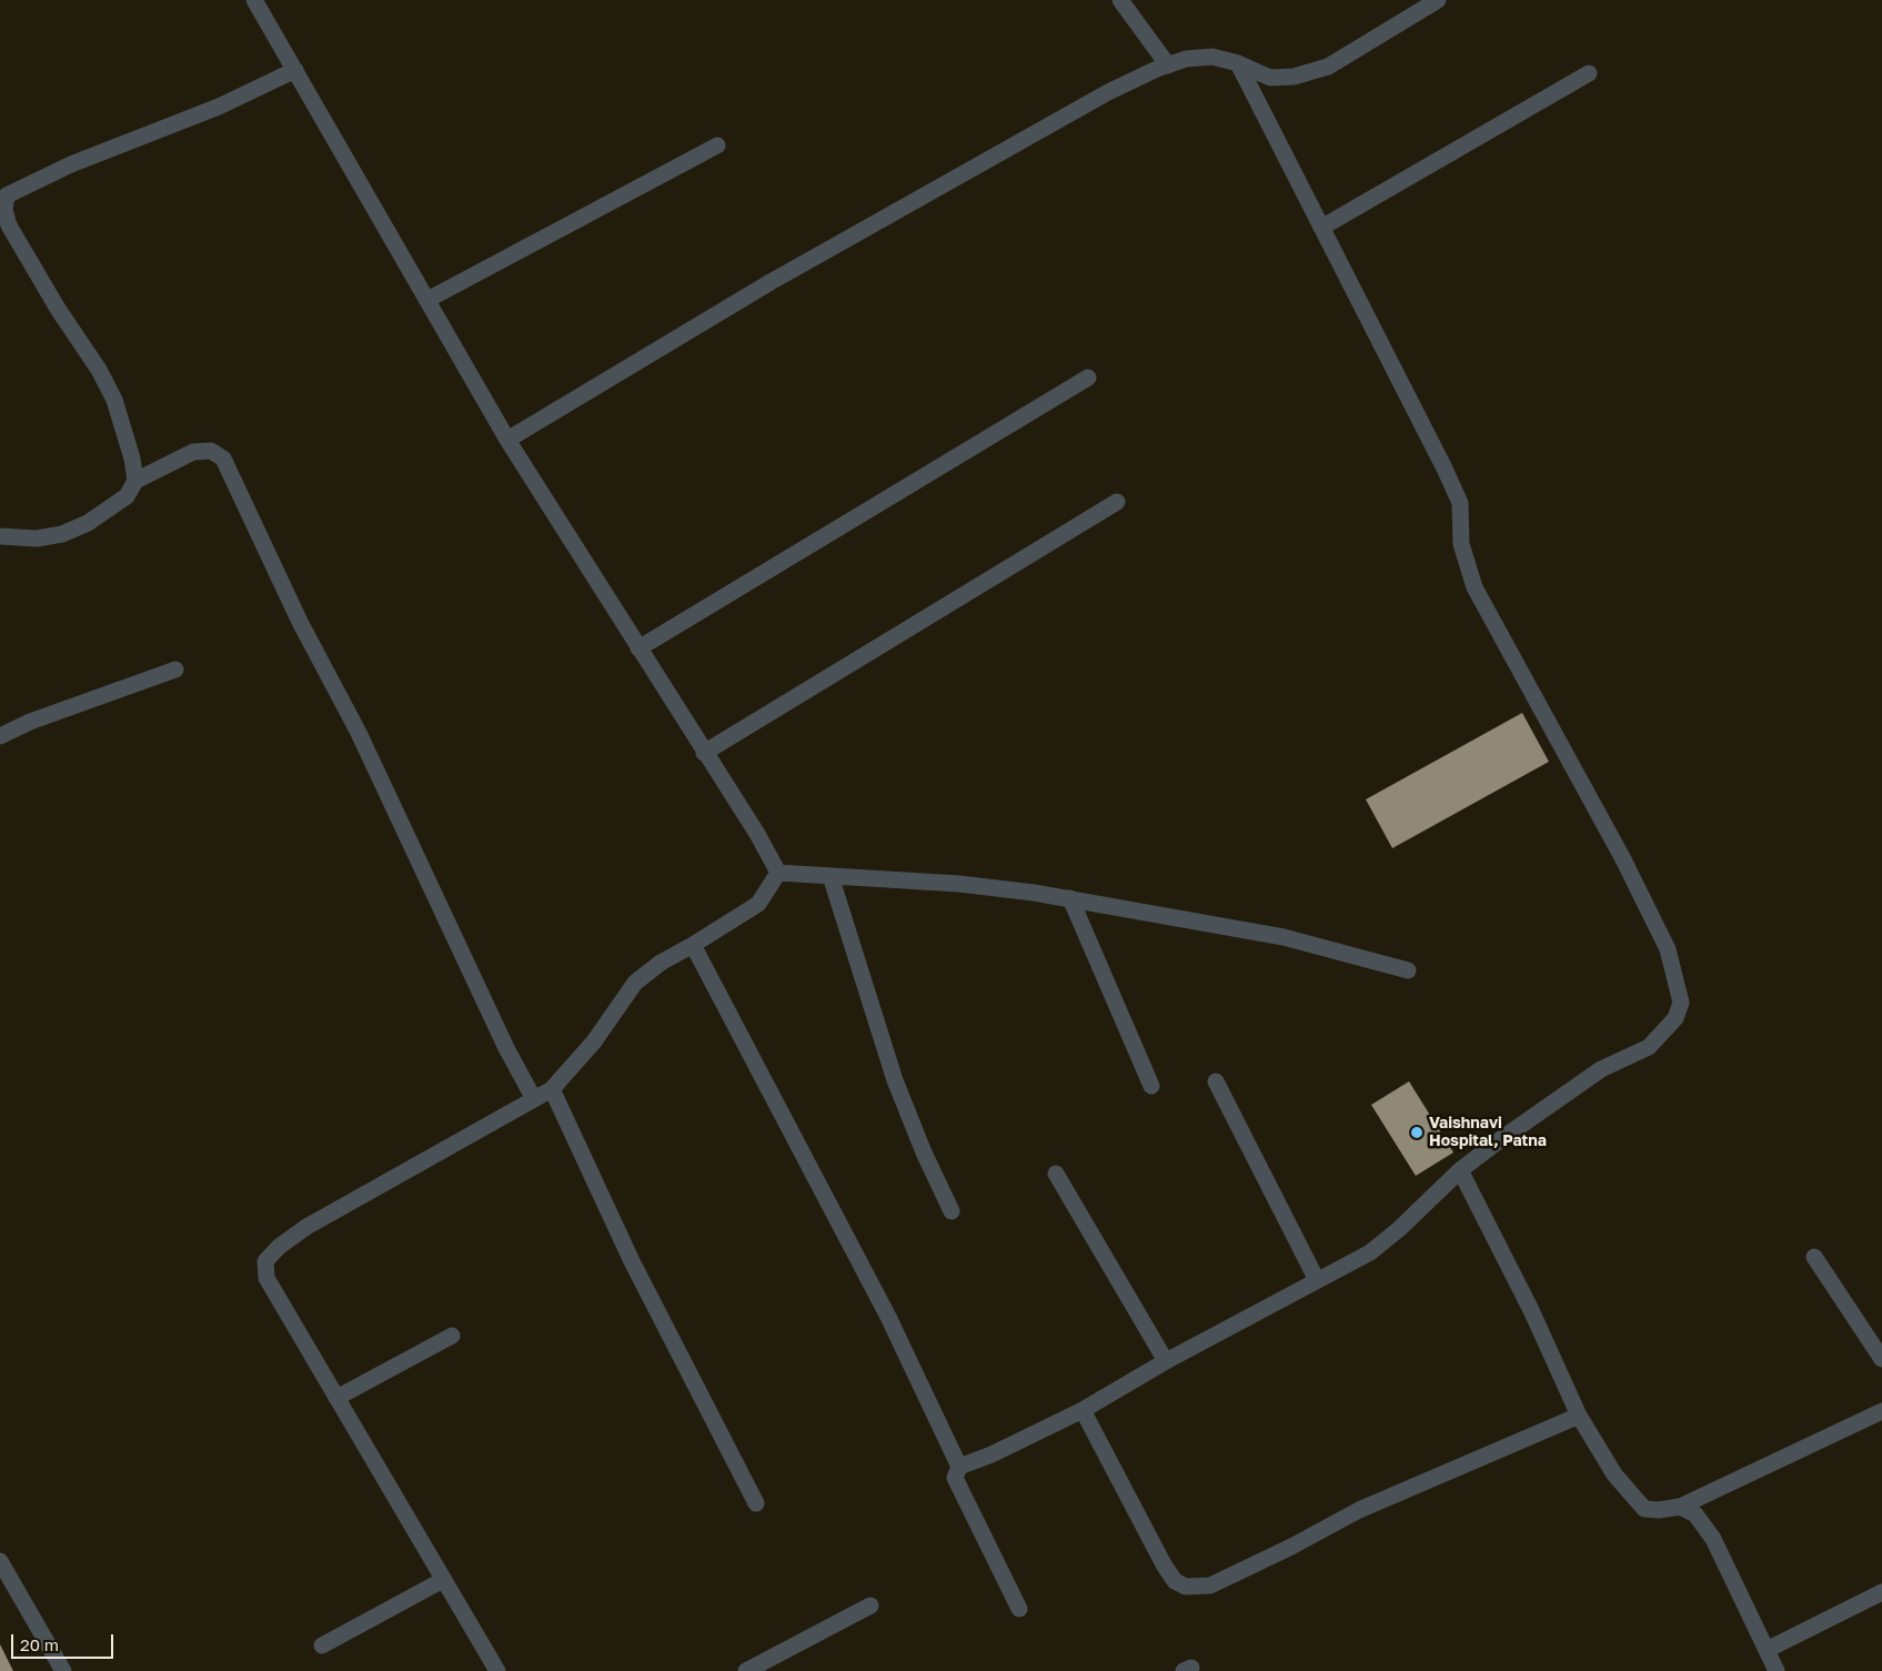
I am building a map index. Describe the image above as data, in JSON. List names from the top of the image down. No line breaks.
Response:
{"places":["Vaishnavi Hospital, Patna"],"scale_bar":"20 m"}
